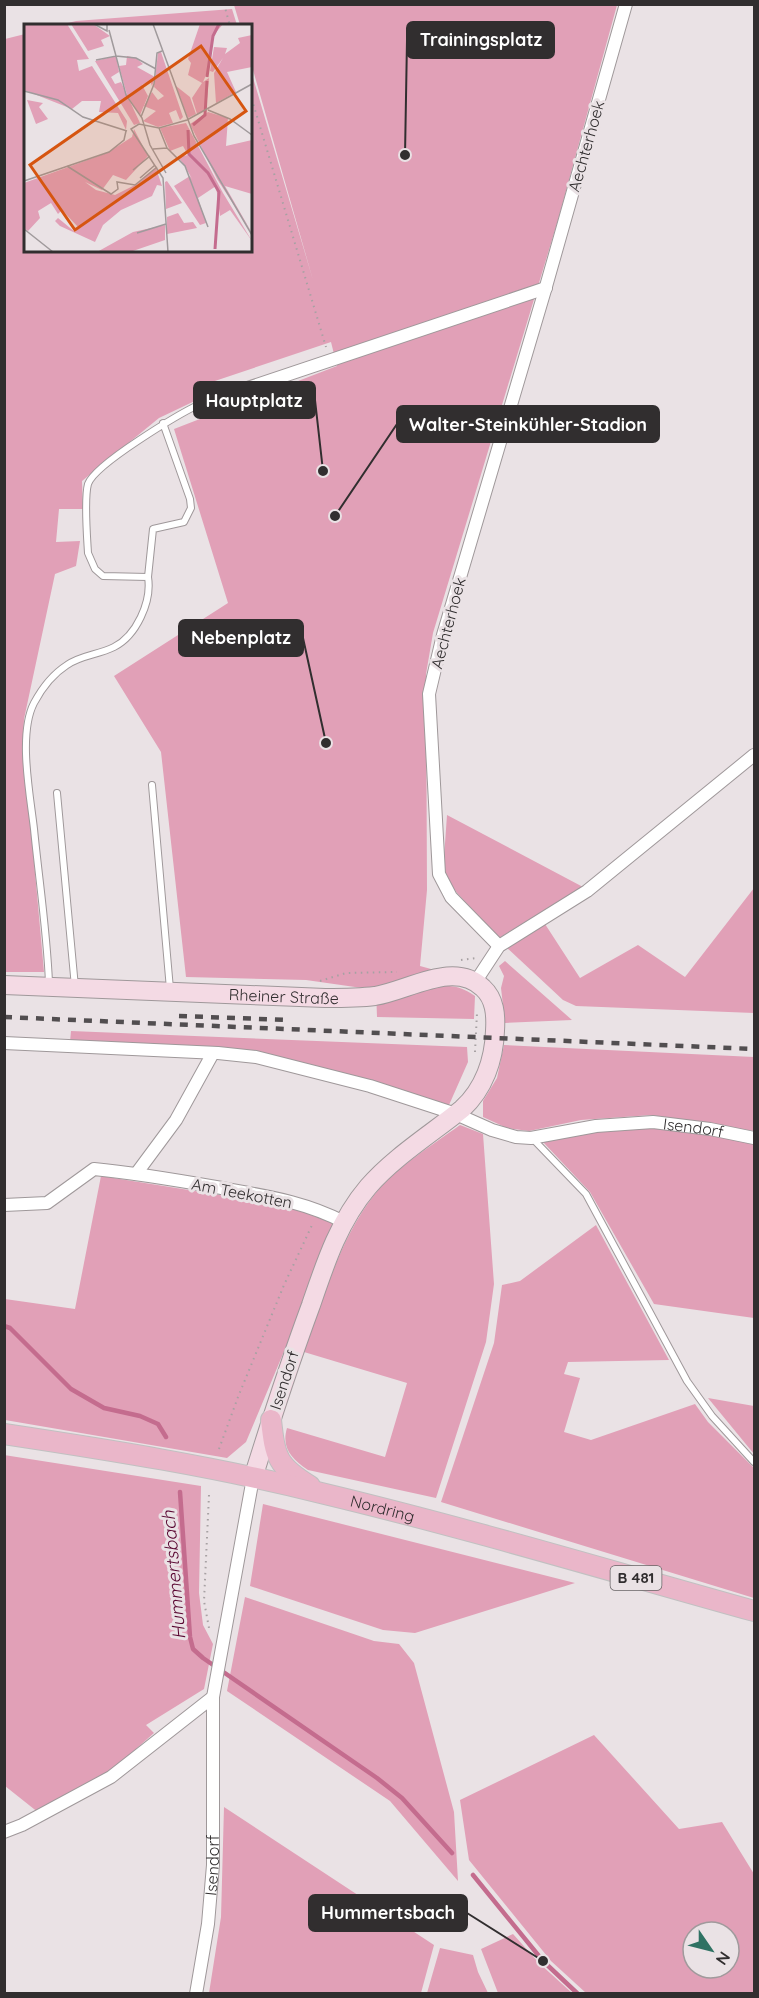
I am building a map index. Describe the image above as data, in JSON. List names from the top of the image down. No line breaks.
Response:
{"streets":{"main road":["Nordring","B 481"],"street":["Aechterhoek","Rheiner Straße","Isendorf","Am Teekotten"]},"crossings":[["Rheiner Straße","Isendorf"],["Isendorf","Am Teekotten"],["Isendorf","Nordring"]],"water":["Hummertsbach"],"places":["Trainingsplatz","Hauptplatz","Walter-Steinkühler-Stadion","Nebenplatz","Hummertsbach"],"north":"bottom right"}
